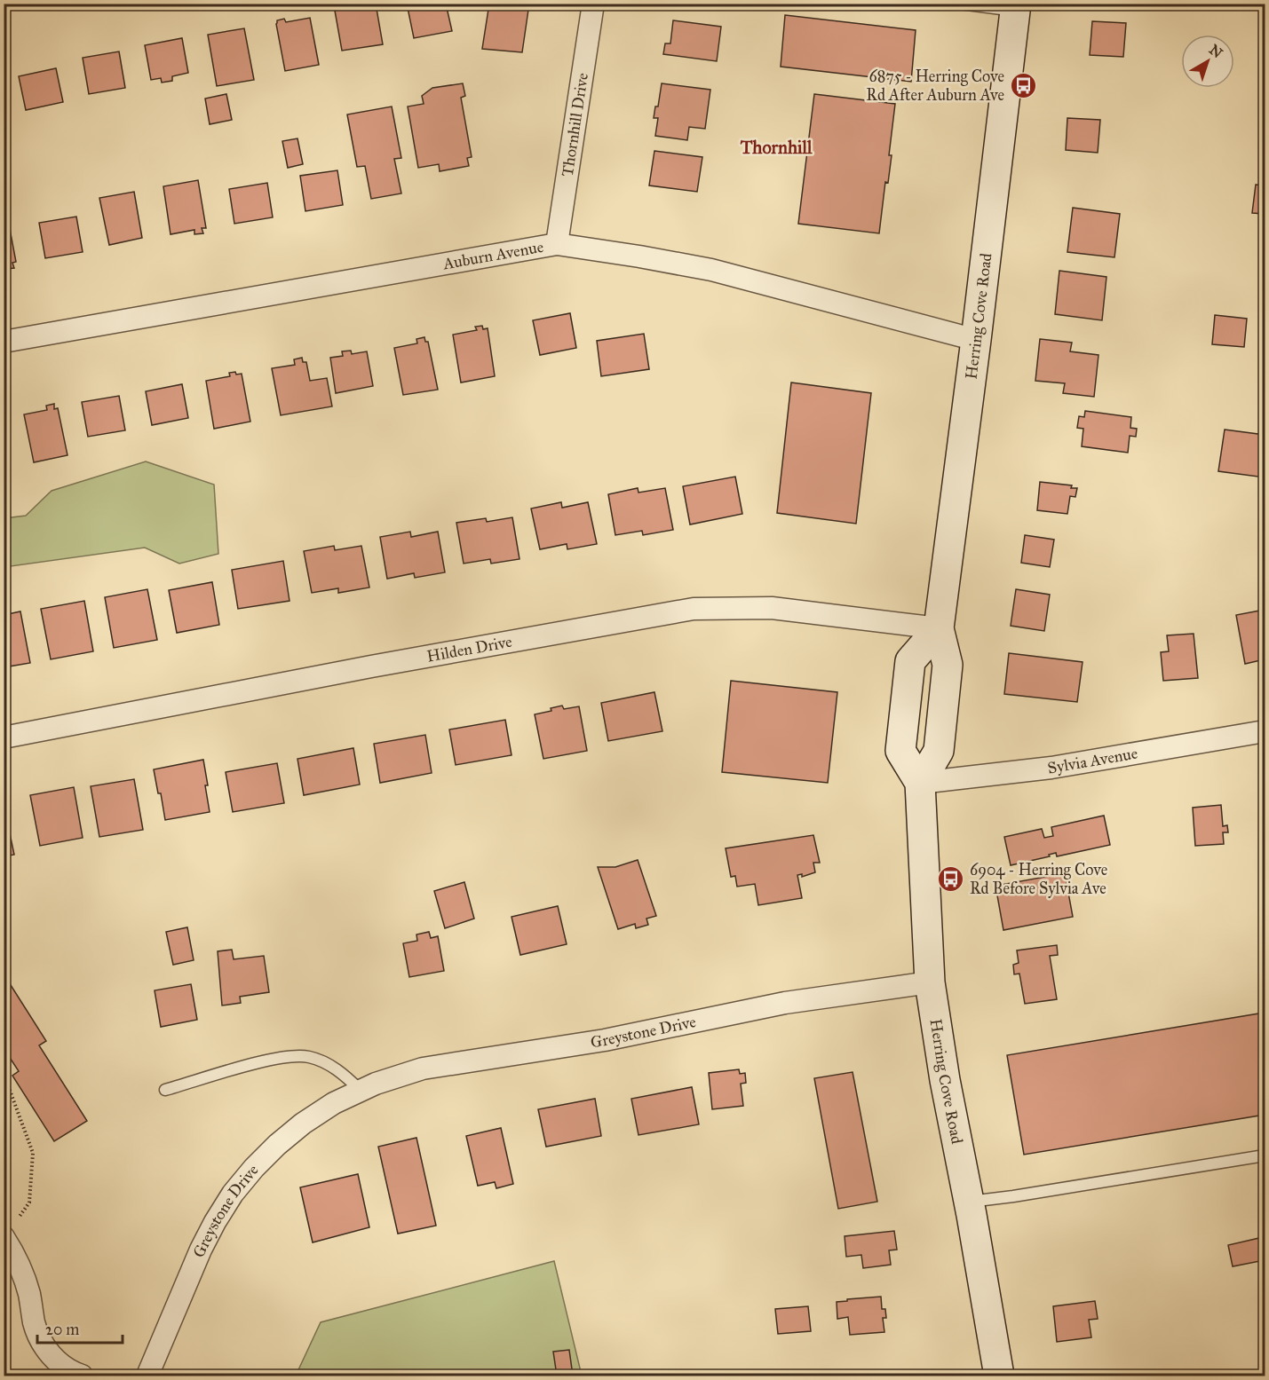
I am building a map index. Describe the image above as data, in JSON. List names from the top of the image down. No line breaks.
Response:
{"streets":{"main road":["Herring Cove Road"],"street":["Thornhill Drive","Auburn Avenue","Hilden Drive","Sylvia Avenue","Greystone Drive"]},"crossings":[["Thornhill Drive","Auburn Avenue"],["Auburn Avenue","Herring Cove Road"],["Herring Cove Road","Hilden Drive"],["Herring Cove Road","Sylvia Avenue"],["Herring Cove Road","Greystone Drive"]],"districts":["Thornhill"],"places":{"bus stop":["6875 - Herring Cove Rd After Auburn Ave","6904 - Herring Cove Rd Before Sylvia Ave"]},"scale_bar":"20 m","north":"top right"}
